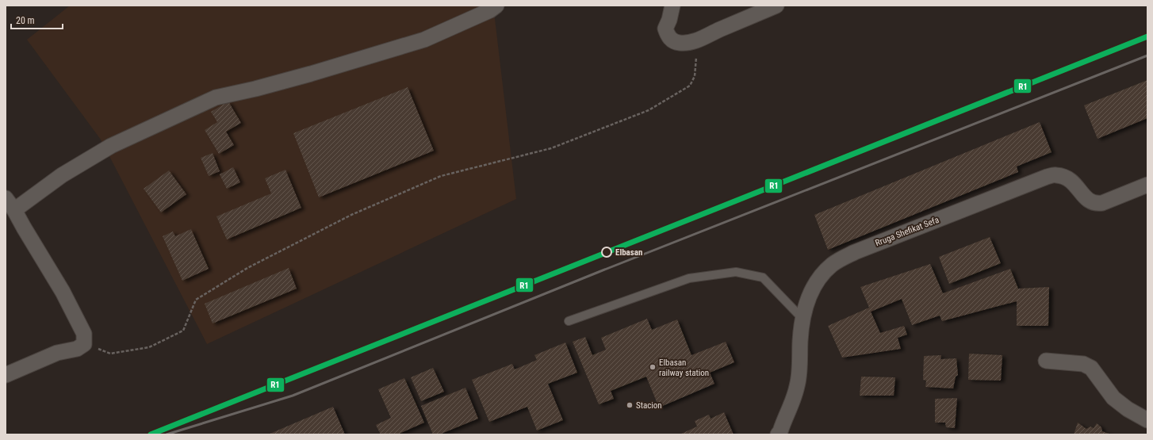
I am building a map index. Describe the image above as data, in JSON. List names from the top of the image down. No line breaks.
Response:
{"streets":{"street":["Rruga Shefikat Sefa"]},"places":["Elbasan","Elbasan railway station","Stacion"],"lines":["transit line R1"],"scale_bar":"20 m"}
